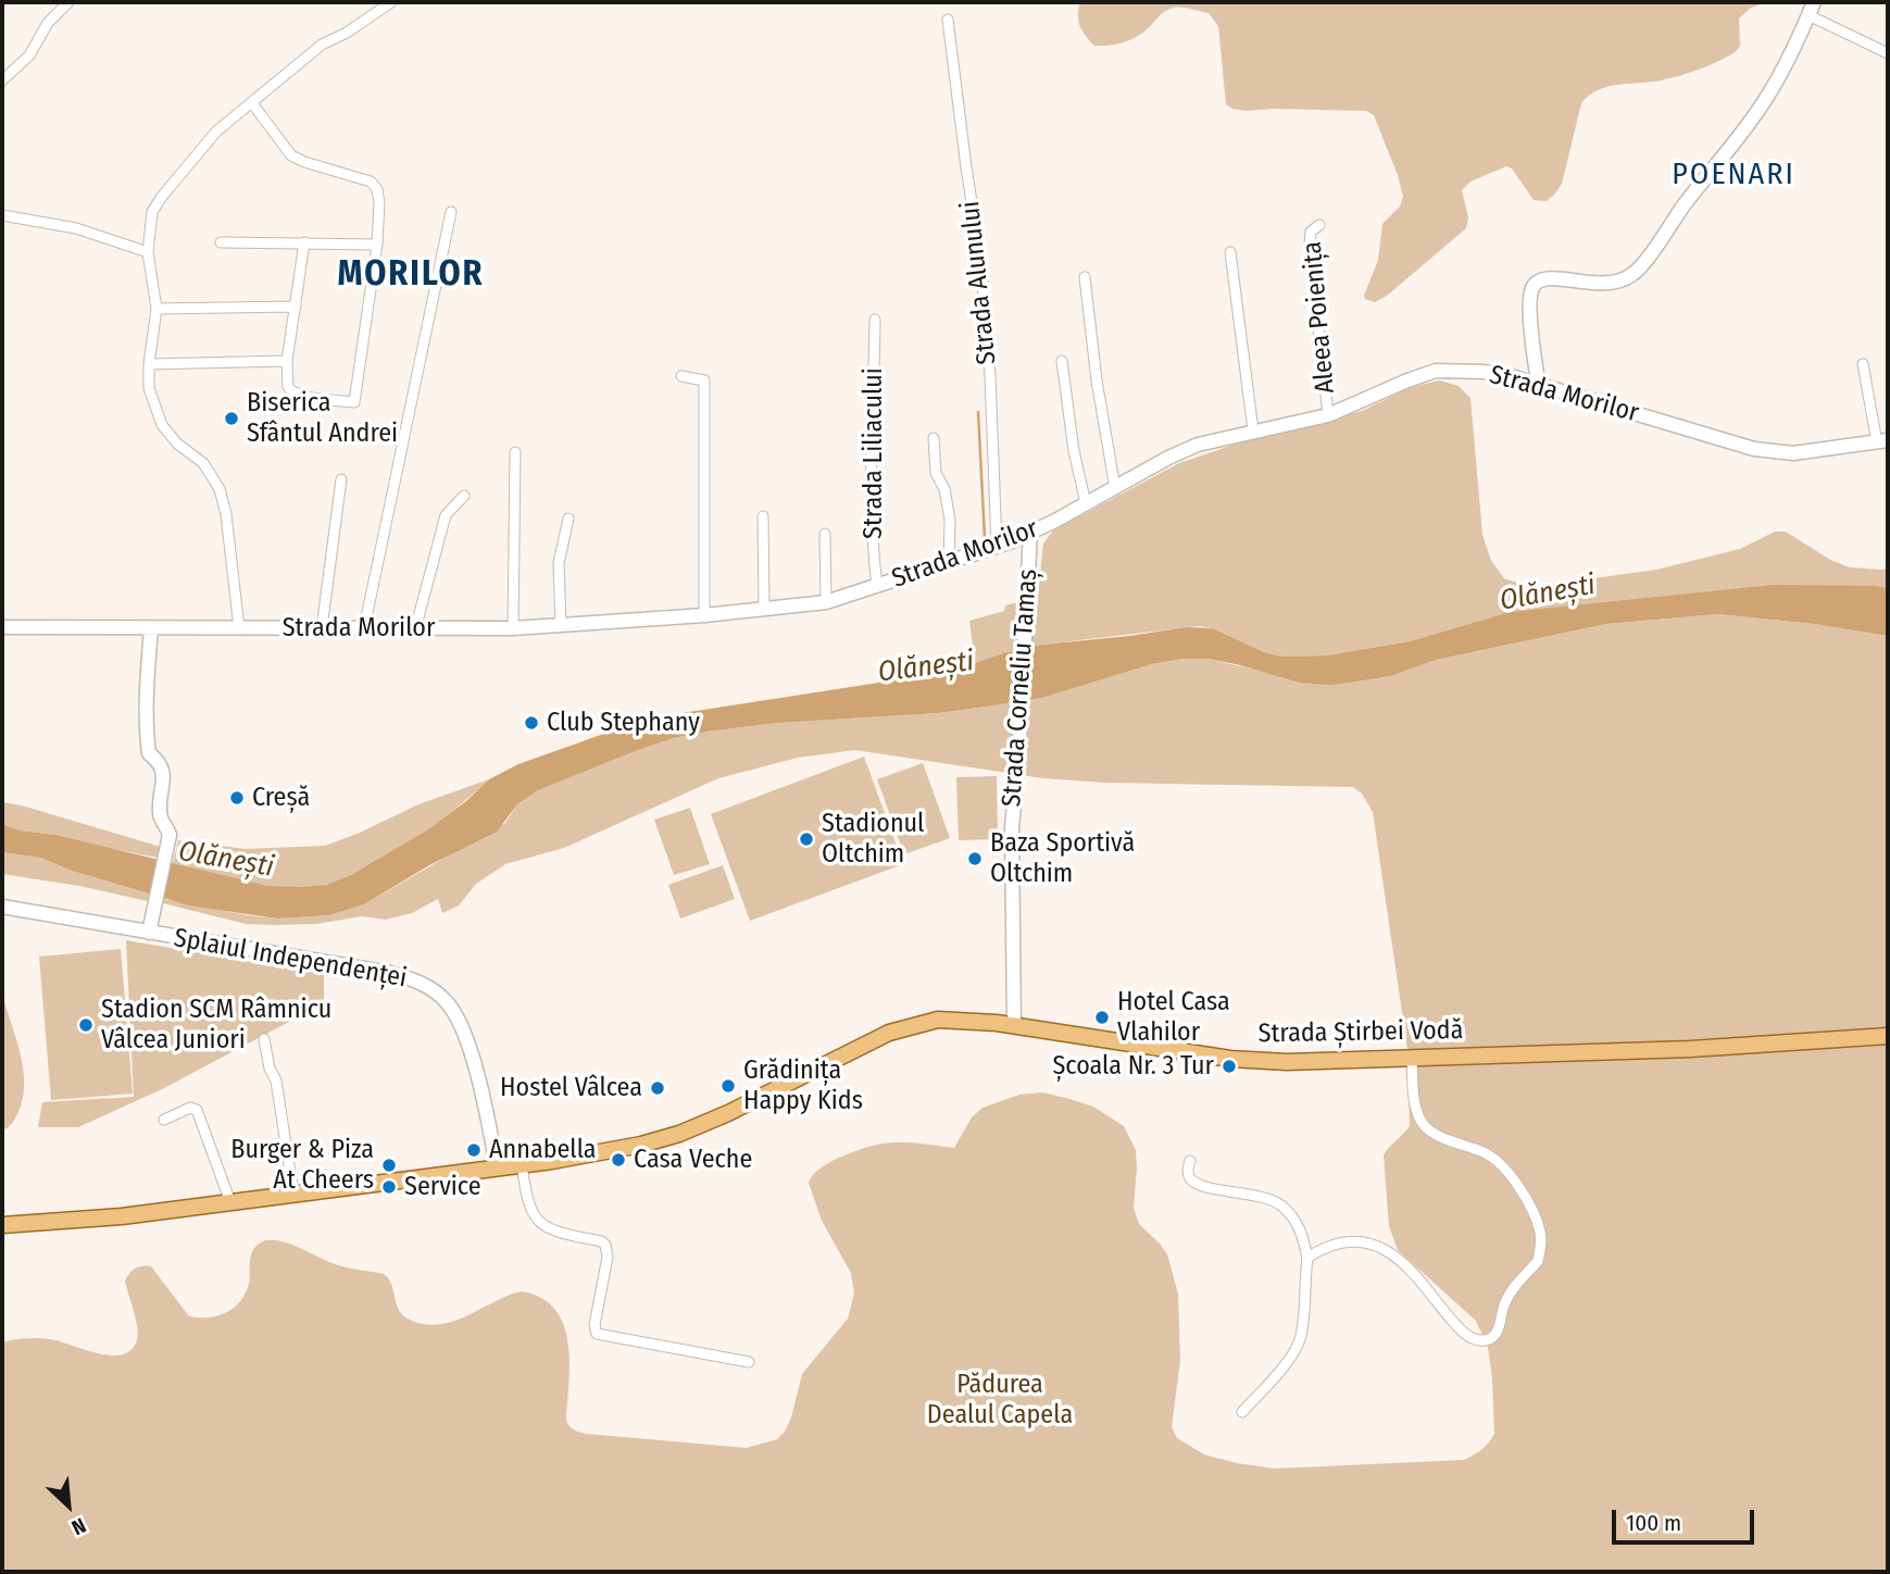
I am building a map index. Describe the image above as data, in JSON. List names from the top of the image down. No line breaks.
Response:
{"streets":{"main road":["Strada Știrbei Vodă"],"street":["Strada Alunului","Aleea Poienița","Strada Morilor","Strada Liliacului","Strada Corneliu Tamaș","Splaiul Independenței"]},"crossings":[["Strada Alunului","Strada Morilor"],["Aleea Poienița","Strada Morilor"],["Strada Morilor","Strada Liliacului"],["Strada Morilor","Strada Corneliu Tamaș"],["Strada Corneliu Tamaș","Strada Știrbei Vodă"],["Splaiul Independenței","Strada Știrbei Vodă"]],"districts":["POENARI","MORILOR"],"water":["Olănești"],"parks":["Pădurea Dealul Capela"],"places":["Biserica Sfântul Andrei","Club Stephany","Creșă","Stadionul Oltchim","Baza Sportivă Oltchim","Hotel Casa Vlahilor","Stadion SCM Râmnicu Vâlcea Juniori","Școala Nr. 3 Tur","Grădinița Happy Kids","Hostel Vâlcea","Annabella","Casa Veche","Burger & Piza At Cheers","Service"],"scale_bar":"100 m","north":"bottom right"}
